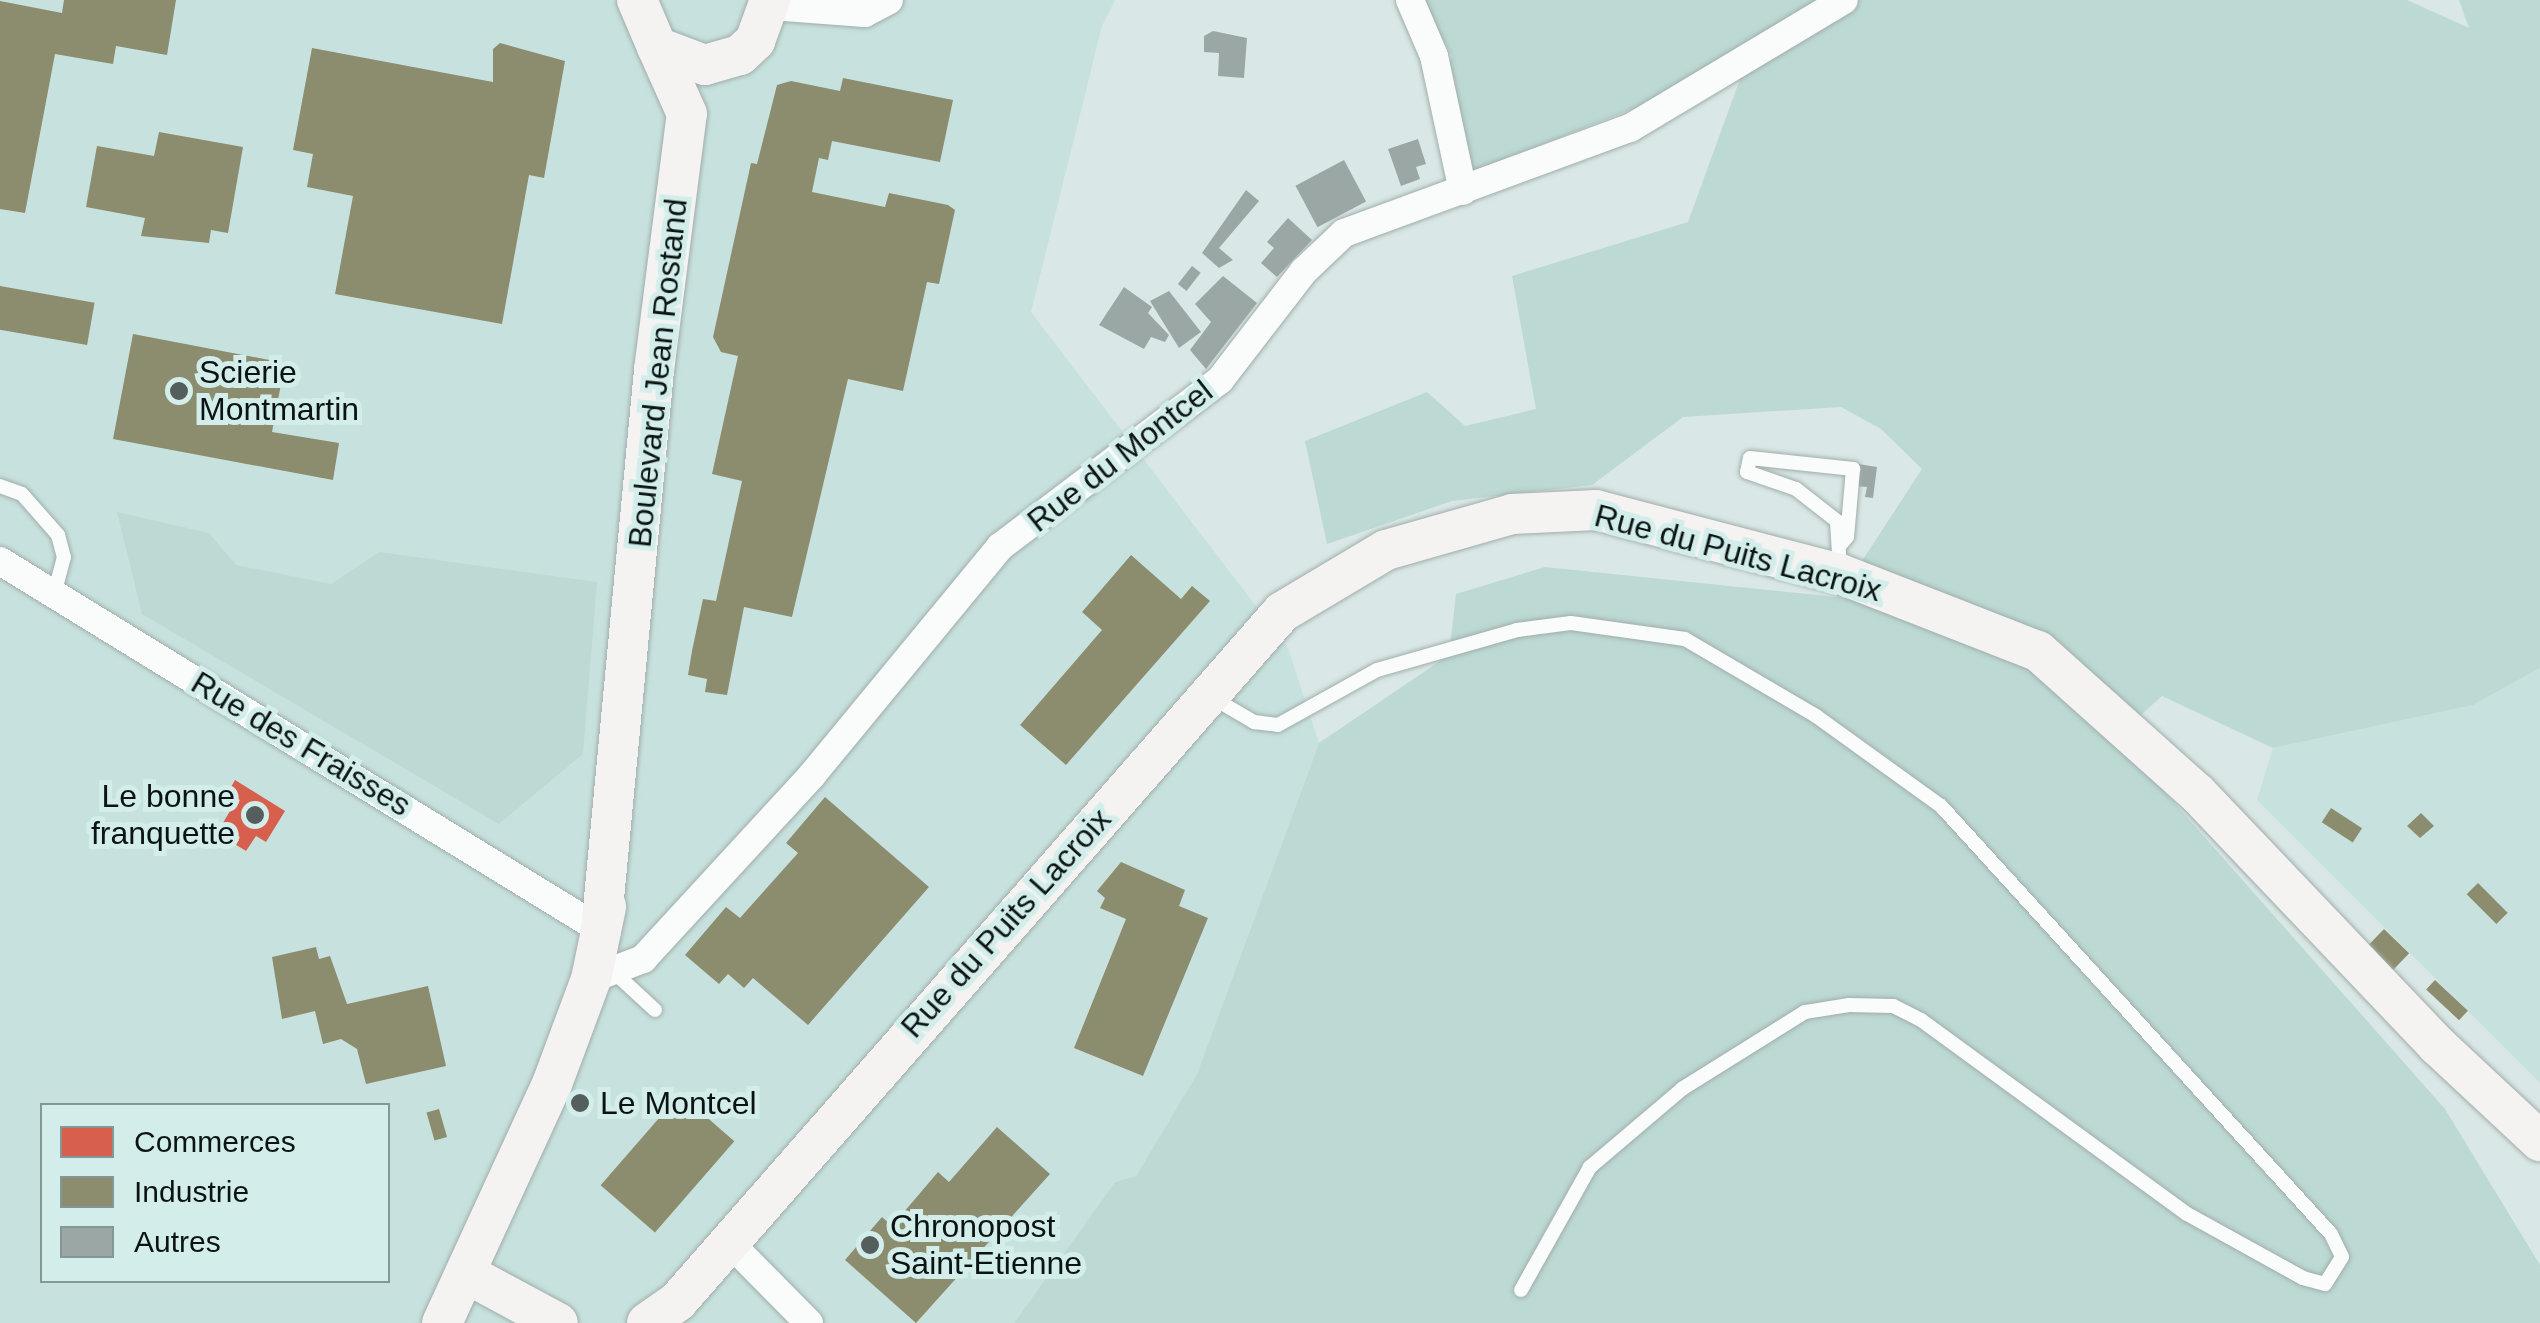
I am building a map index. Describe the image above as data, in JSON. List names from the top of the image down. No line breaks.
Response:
{"streets":{"street":["Boulevard Jean Rostand","Rue du Montcel","Rue du Puits Lacroix","Rue des Fraisses"]},"crossings":[["Boulevard Jean Rostand","Rue du Montcel"],["Boulevard Jean Rostand","Rue des Fraisses"]],"places":["Scierie Montmartin","Le bonne franquette","Le Montcel","Chronopost Saint-Etienne"],"legend":["Commerces","Industrie","Autres"]}
